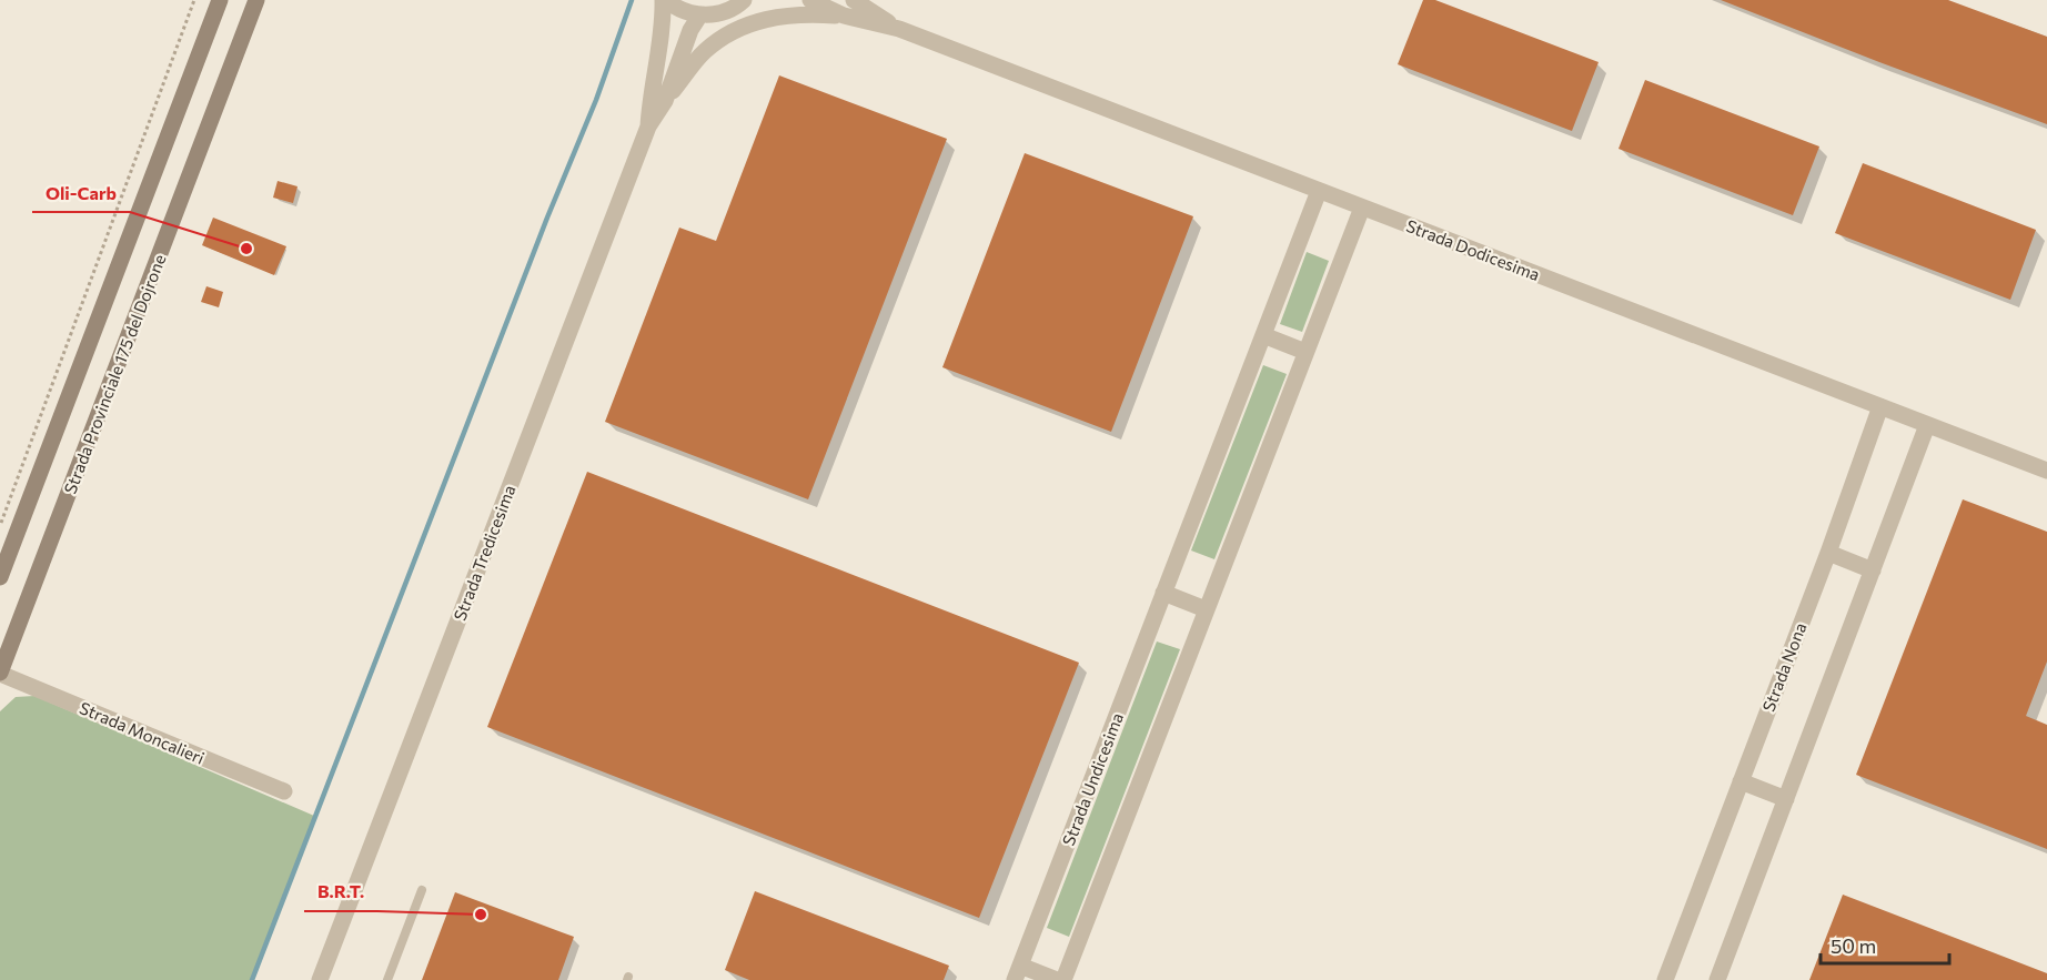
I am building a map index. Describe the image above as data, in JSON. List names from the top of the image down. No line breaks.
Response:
{"streets":{"street":["Strada Dodicesima","Strada Provinciale 175 del Dojrone","Strada Tredicesima","Strada Nona","Strada Moncalieri","Strada Undicesima"]},"crossings":[["Strada Dodicesima","Strada Nona"],["Strada Dodicesima","Strada Undicesima"],["Strada Provinciale 175 del Dojrone","Strada Moncalieri"]],"places":["Oli-Carb","B.R.T."],"scale_bar":"50 m"}
